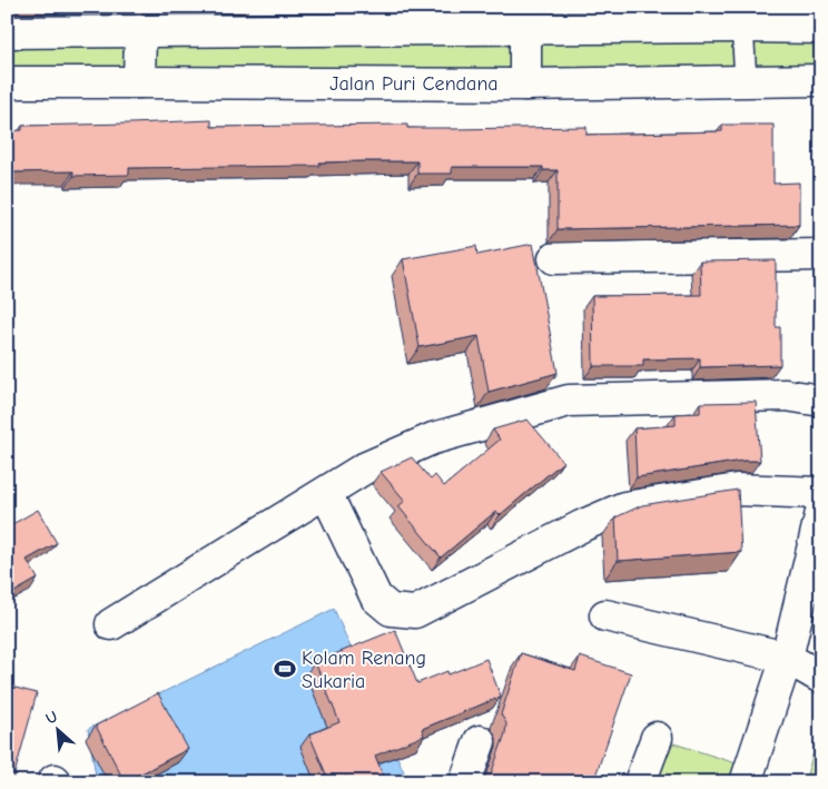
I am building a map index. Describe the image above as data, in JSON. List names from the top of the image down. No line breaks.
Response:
{"streets":{"street":["Jalan Puri Cendana"]},"places":{"sports":["Kolam Renang Sukaria"]},"north":"top left"}
